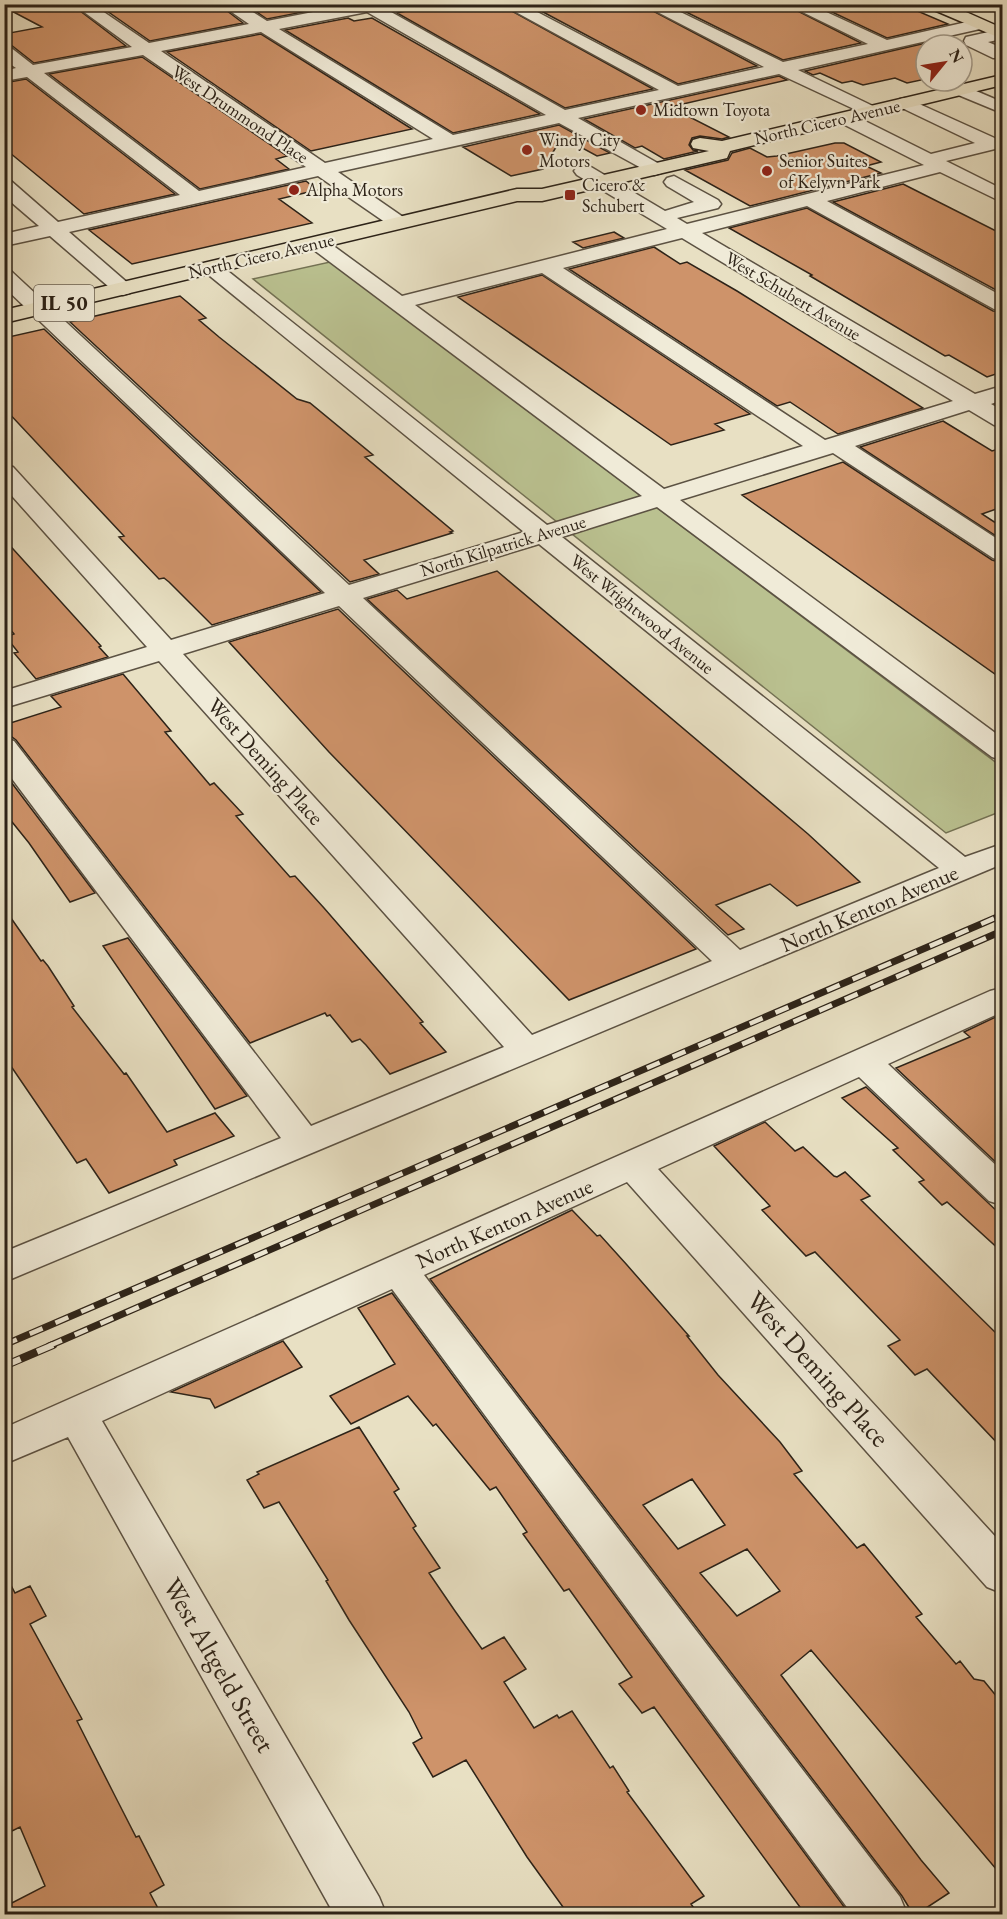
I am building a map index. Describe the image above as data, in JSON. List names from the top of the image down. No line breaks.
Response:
{"streets":{"main road":["North Cicero Avenue","IL 50"],"street":["West Drummond Place","West Schubert Avenue","North Kilpatrick Avenue","West Wrightwood Avenue","West Deming Place","North Kenton Avenue","West Altgeld Street"]},"crossings":[["West Drummond Place","North Cicero Avenue"],["North Cicero Avenue","West Schubert Avenue"],["North Cicero Avenue","West Wrightwood Avenue"],["West Schubert Avenue","North Kilpatrick Avenue"],["North Kilpatrick Avenue","West Wrightwood Avenue"],["North Kilpatrick Avenue","West Deming Place"],["West Wrightwood Avenue","North Kenton Avenue"],["West Deming Place","North Kenton Avenue"],["North Kenton Avenue","West Altgeld Street"]],"places":{"other":["Midtown Toyota","Windy City Motors","Senior Suites of Kelyvn Park","Alpha Motors"],"transit":["Cicero & Schubert"]},"north":"top right"}
